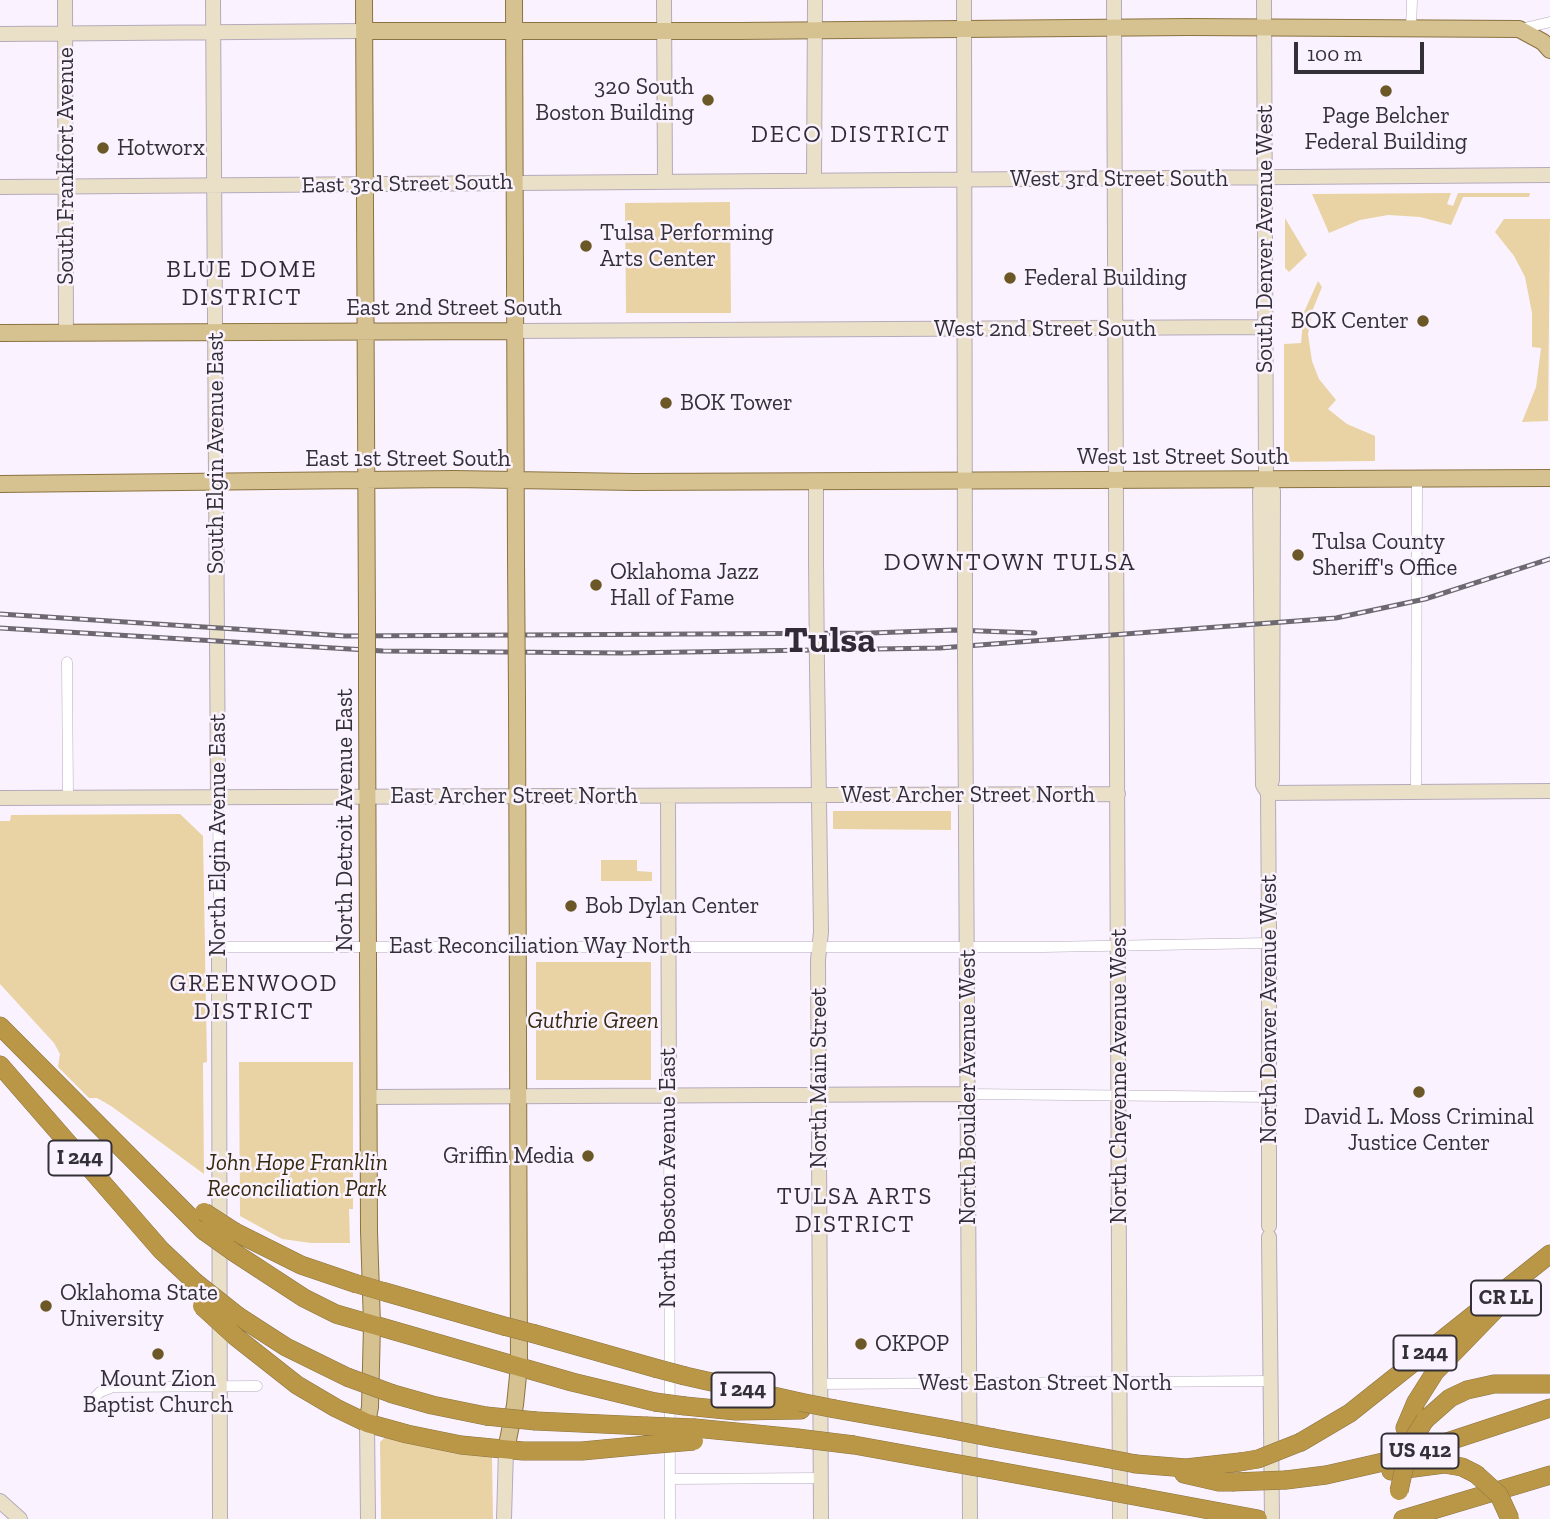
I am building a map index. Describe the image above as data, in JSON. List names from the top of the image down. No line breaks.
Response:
{"streets":{"highway":["I 244","CR LL","US 412"],"main road":["East 2nd Street South","West 1st Street South","East 1st Street South","North Detroit Avenue East"],"street":["South Frankfort Avenue","West 3rd Street South","East 3rd Street South","South Denver Avenue West","West 2nd Street South","South Elgin Avenue East","West Archer Street North","East Archer Street North","North Elgin Avenue East","East Reconciliation Way North","North Denver Avenue West","North Cheyenne Avenue West","North Main Street","North Boulder Avenue West","North Boston Avenue East","West Easton Street North"]},"crossings":[["South Frankfort Avenue","East 3rd Street South"],["South Frankfort Avenue","East 2nd Street South"],["West 3rd Street South","East 3rd Street South"],["West 3rd Street South","South Denver Avenue West"],["West 3rd Street South","North Cheyenne Avenue West"],["West 3rd Street South","North Boulder Avenue West"],["East 3rd Street South","South Elgin Avenue East"],["East 3rd Street South","North Detroit Avenue East"],["South Denver Avenue West","West 2nd Street South"],["South Denver Avenue West","West 1st Street South"],["South Denver Avenue West","North Denver Avenue West"],["East 2nd Street South","West 2nd Street South"],["East 2nd Street South","South Elgin Avenue East"],["East 2nd Street South","North Detroit Avenue East"],["West 2nd Street South","North Cheyenne Avenue West"],["West 2nd Street South","North Boulder Avenue West"],["South Elgin Avenue East","East 1st Street South"],["South Elgin Avenue East","North Elgin Avenue East"],["West 1st Street South","East 1st Street South"],["West 1st Street South","North Cheyenne Avenue West"],["West 1st Street South","North Main Street"],["West 1st Street South","North Boulder Avenue West"],["East 1st Street South","North Detroit Avenue East"],["East 1st Street South","North Main Street"],["West Archer Street North","East Archer Street North"],["West Archer Street North","North Cheyenne Avenue West"],["West Archer Street North","North Main Street"],["West Archer Street North","North Boulder Avenue West"],["East Archer Street North","North Detroit Avenue East"],["East Archer Street North","North Elgin Avenue East"],["East Archer Street North","North Main Street"],["East Archer Street North","North Boston Avenue East"],["North Detroit Avenue East","East Reconciliation Way North"],["North Elgin Avenue East","East Reconciliation Way North"],["East Reconciliation Way North","North Denver Avenue West"],["East Reconciliation Way North","North Cheyenne Avenue West"],["East Reconciliation Way North","North Main Street"],["East Reconciliation Way North","North Boulder Avenue West"],["East Reconciliation Way North","North Boston Avenue East"],["North Denver Avenue West","West Easton Street North"],["North Cheyenne Avenue West","West Easton Street North"],["North Main Street","West Easton Street North"],["North Boulder Avenue West","West Easton Street North"],["I 244","CR LL"],["I 244","US 412"],["CR LL","US 412"]],"districts":["DECO DISTRICT","BLUE DOME DISTRICT","DOWNTOWN TULSA","Tulsa","GREENWOOD DISTRICT","TULSA ARTS DISTRICT"],"parks":["Guthrie Green","John Hope Franklin Reconciliation Park"],"places":["Page Belcher Federal Building","320 South Boston Building","Hotworx","Tulsa Performing Arts Center","Federal Building","BOK Center","BOK Tower","Tulsa County Sheriff's Office","Oklahoma Jazz Hall of Fame","Bob Dylan Center","David L. Moss Criminal Justice Center","Griffin Media","Oklahoma State University","OKPOP","Mount Zion Baptist Church"],"scale_bar":"100 m"}
